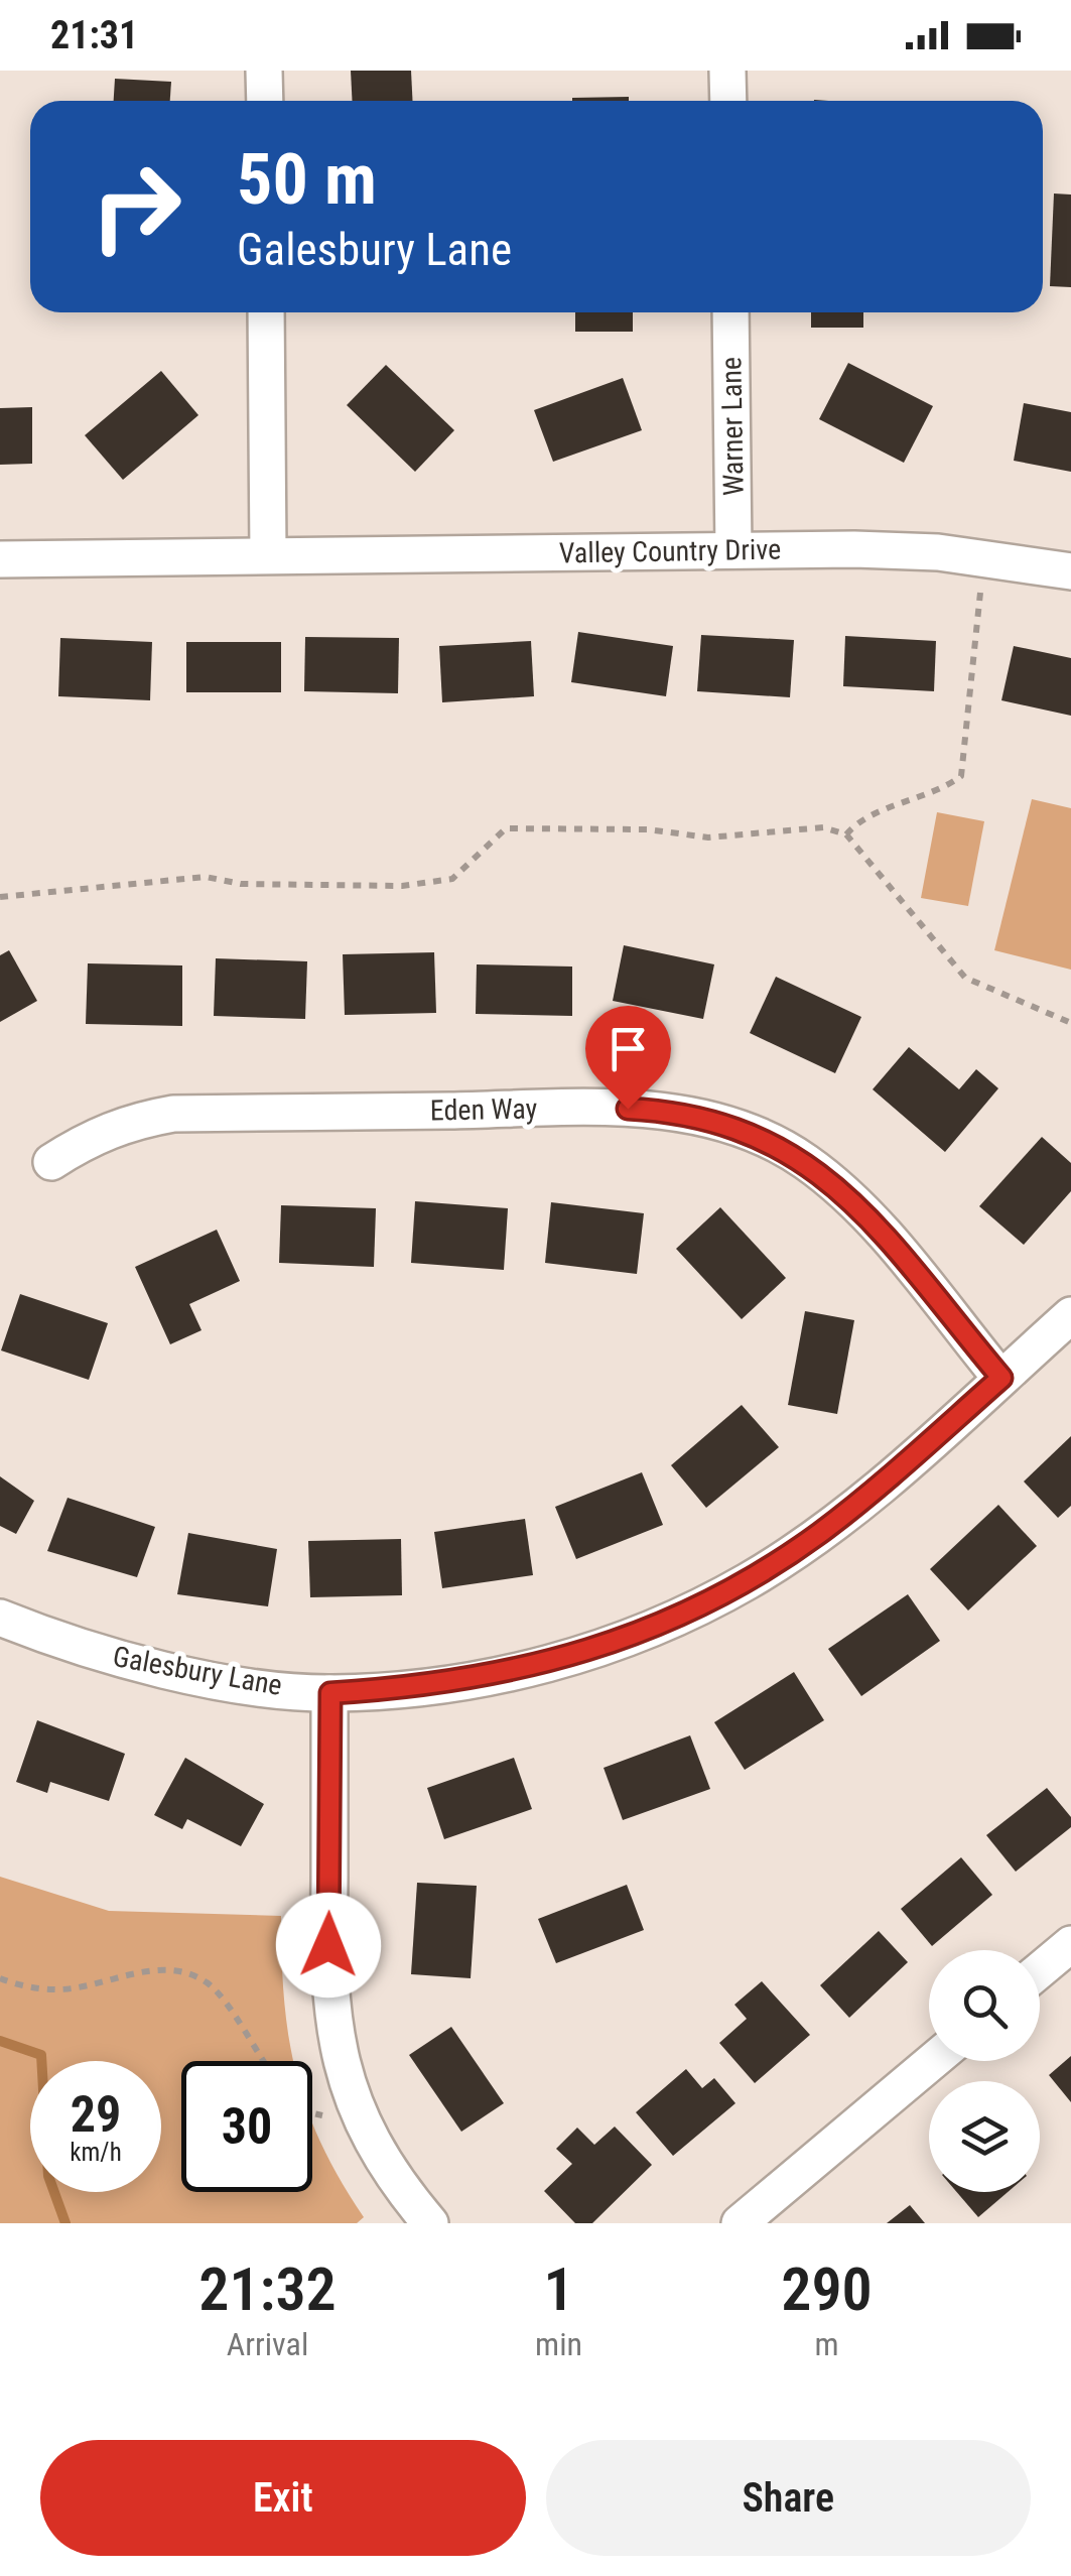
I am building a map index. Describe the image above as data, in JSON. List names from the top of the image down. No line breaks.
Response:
{"streets":{"street":["Warner Lane","Valley Country Drive","Eden Way","Galesbury Lane"]},"crossings":[["Warner Lane","Valley Country Drive"],["Eden Way","Galesbury Lane"]],"page":{"status":"21:31","turn":["50 m","Galesbury Lane"],"speed":"29 km/h","limit":"30","eta":["21:32","Arrival","1","min","290","m"],"buttons":["Exit","Share"]}}
